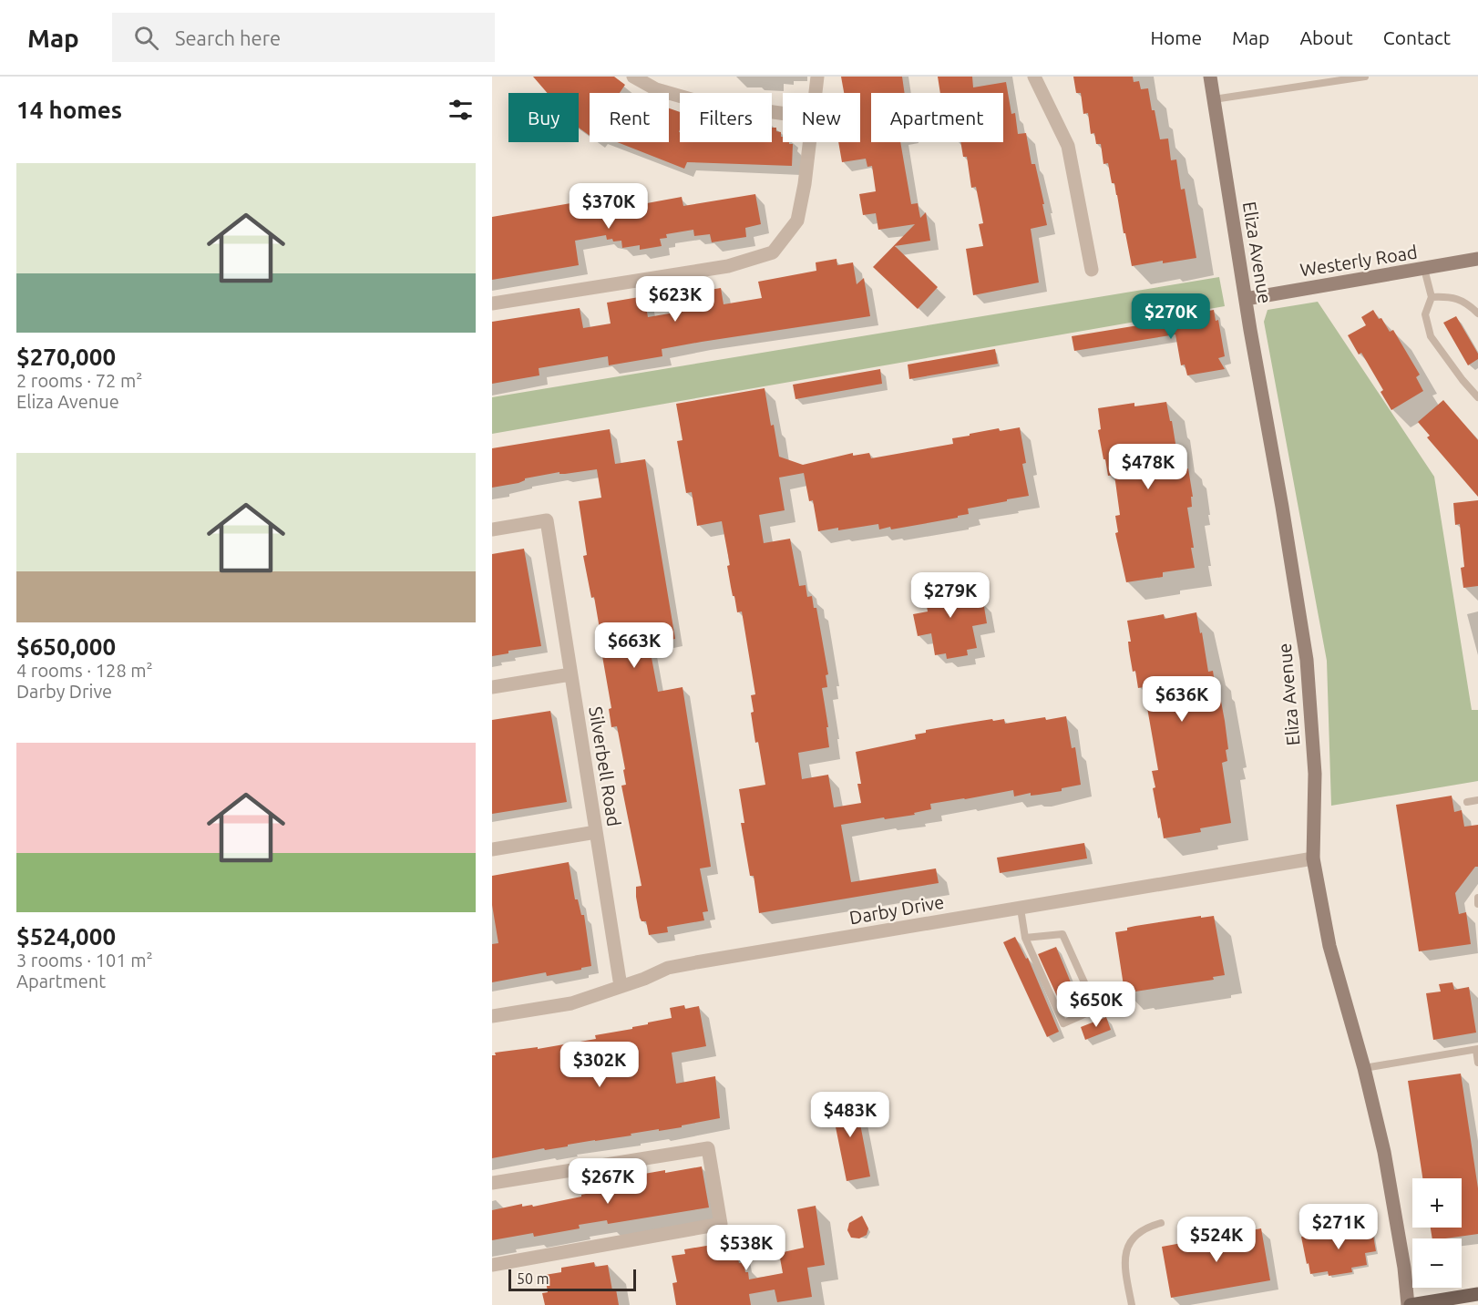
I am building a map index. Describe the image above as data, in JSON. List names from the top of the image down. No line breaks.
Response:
{"streets":{"street":["Eliza Avenue","Westerly Road","Silverbell Road","Darby Drive"]},"crossings":[["Eliza Avenue","Westerly Road"],["Eliza Avenue","Darby Drive"],["Silverbell Road","Darby Drive"]],"scale_bar":"50 m","page":{"header":"Map","search":"Search here","nav":["Home","Map","About","Contact"],"heading":"14 homes","chip":["Buy","Rent","Filters","New","Apartment"],"list":[{"name":"$270,000","note":"2 rooms · 72 m² · Eliza Avenue"},{"name":"$650,000","note":"4 rooms · 128 m² · Darby Drive"},{"name":"$524,000","note":"3 rooms · 101 m² · Apartment"}],"price":["$370K","$623K","$270K","$478K","$279K","$663K","$636K","$650K","$302K","$483K","$267K","$271K","$524K","$538K"],"map_buttons":["+","−"],"scale":"50 m"}}
